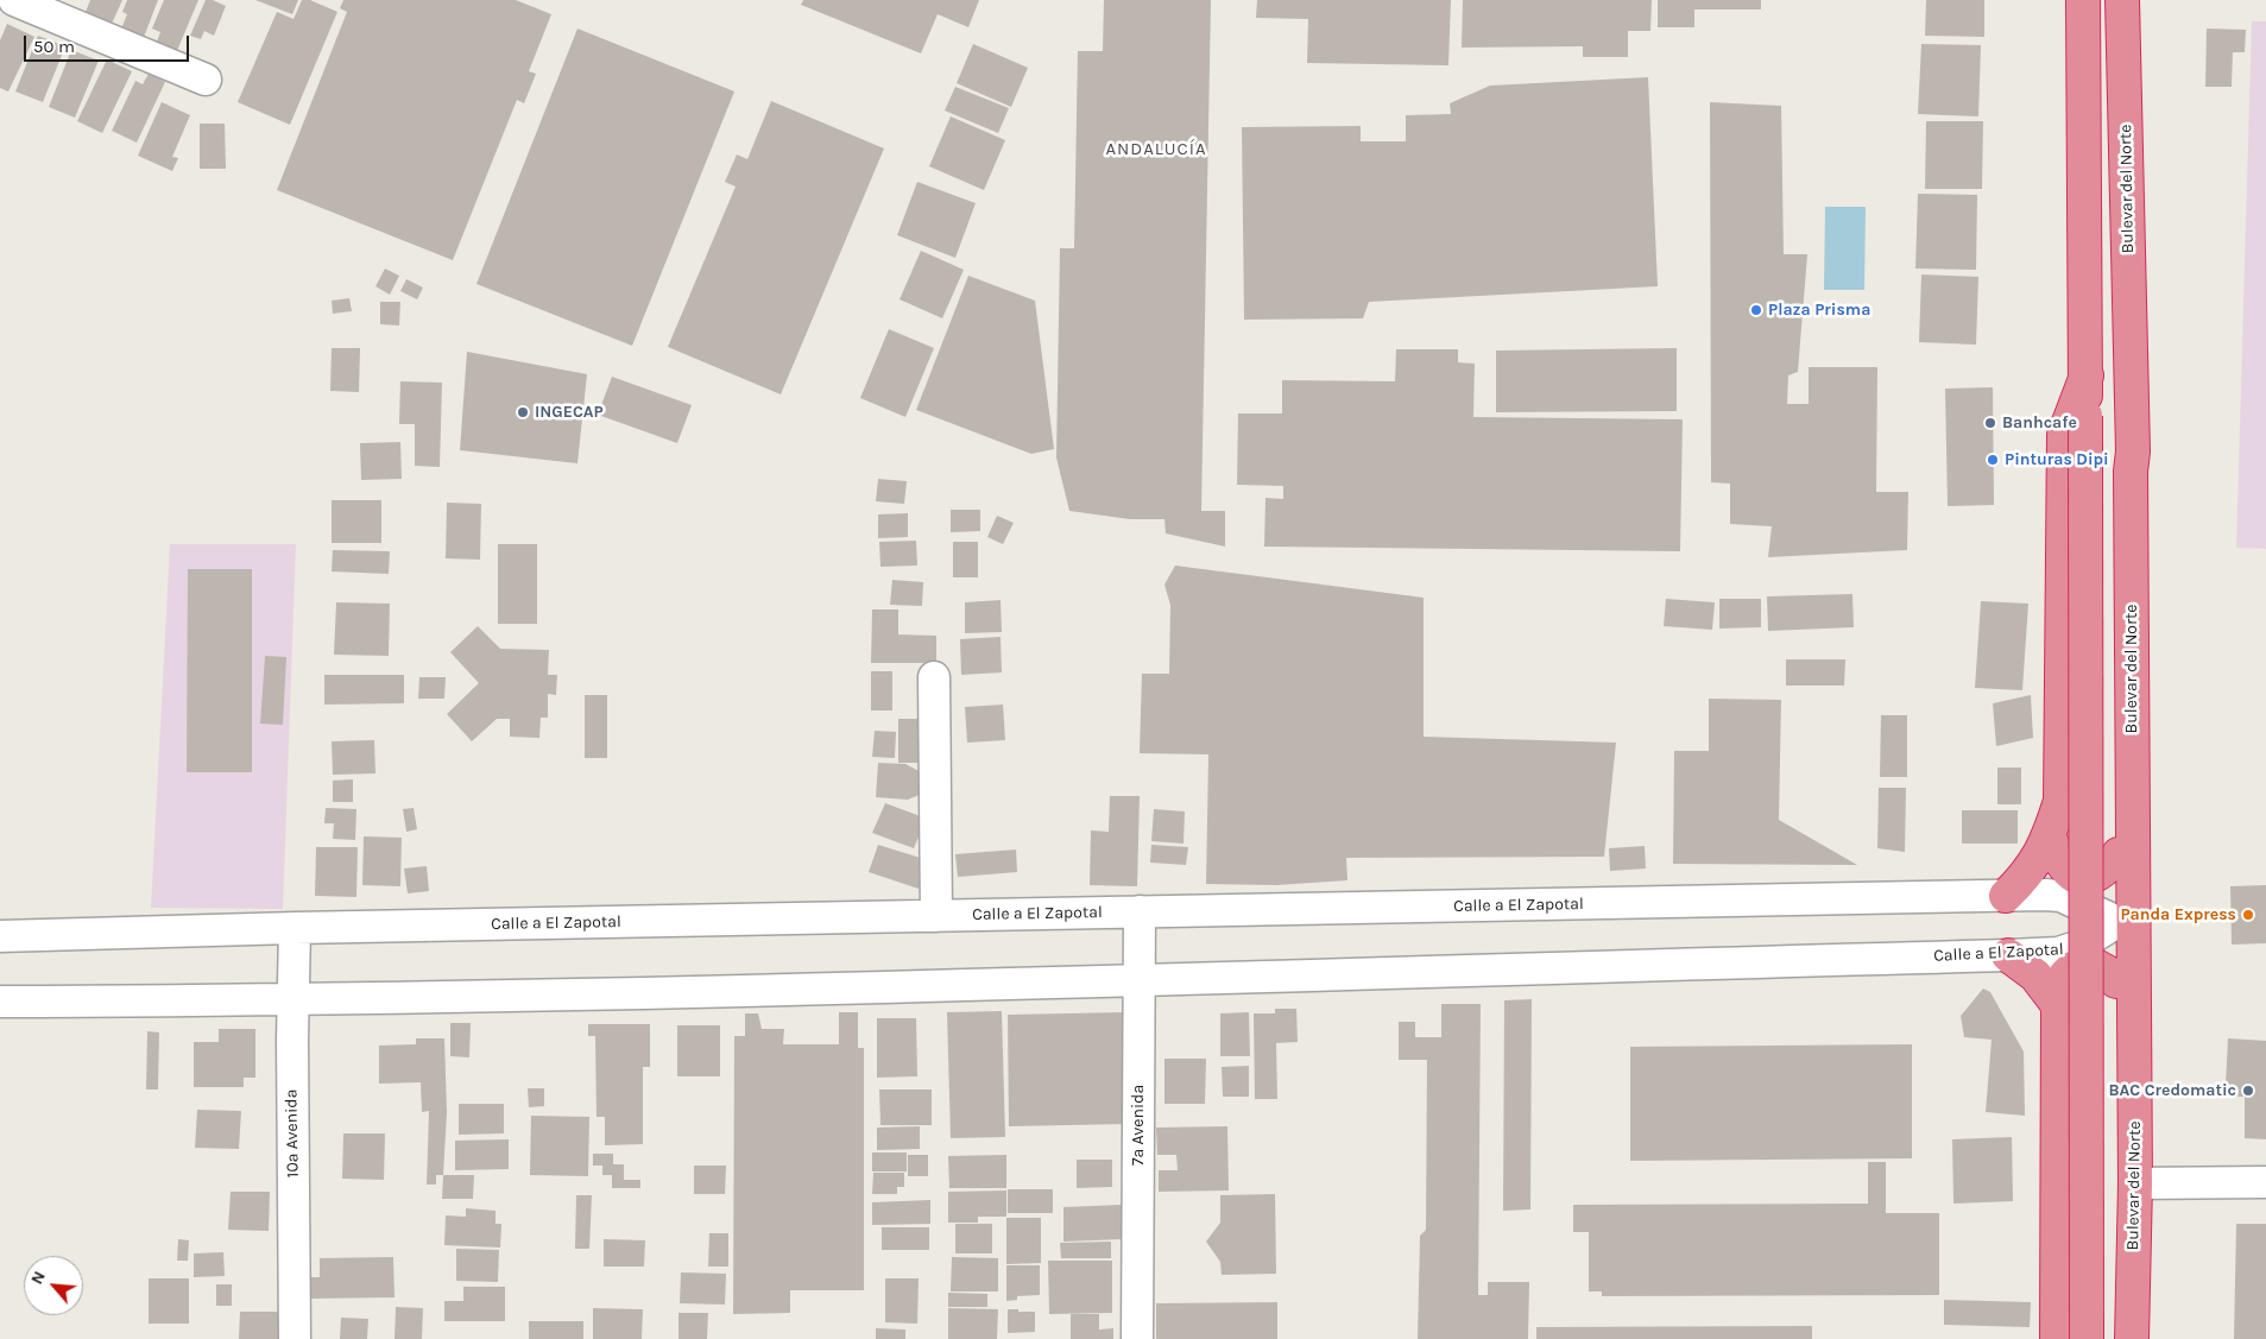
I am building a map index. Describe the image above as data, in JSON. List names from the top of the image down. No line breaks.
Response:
{"streets":{"highway":["Bulevar del Norte"],"street":["Calle a El Zapotal","7a Avenida","10a Avenida"]},"crossings":[["Calle a El Zapotal","7a Avenida"],["Calle a El Zapotal","10a Avenida"]],"districts":["ANDALUCÍA"],"places":["Plaza Prisma","INGECAP","Banhcafe","Pinturas Dipi","Panda Express","BAC Credomatic"],"scale_bar":"50 m","north":"top left"}
